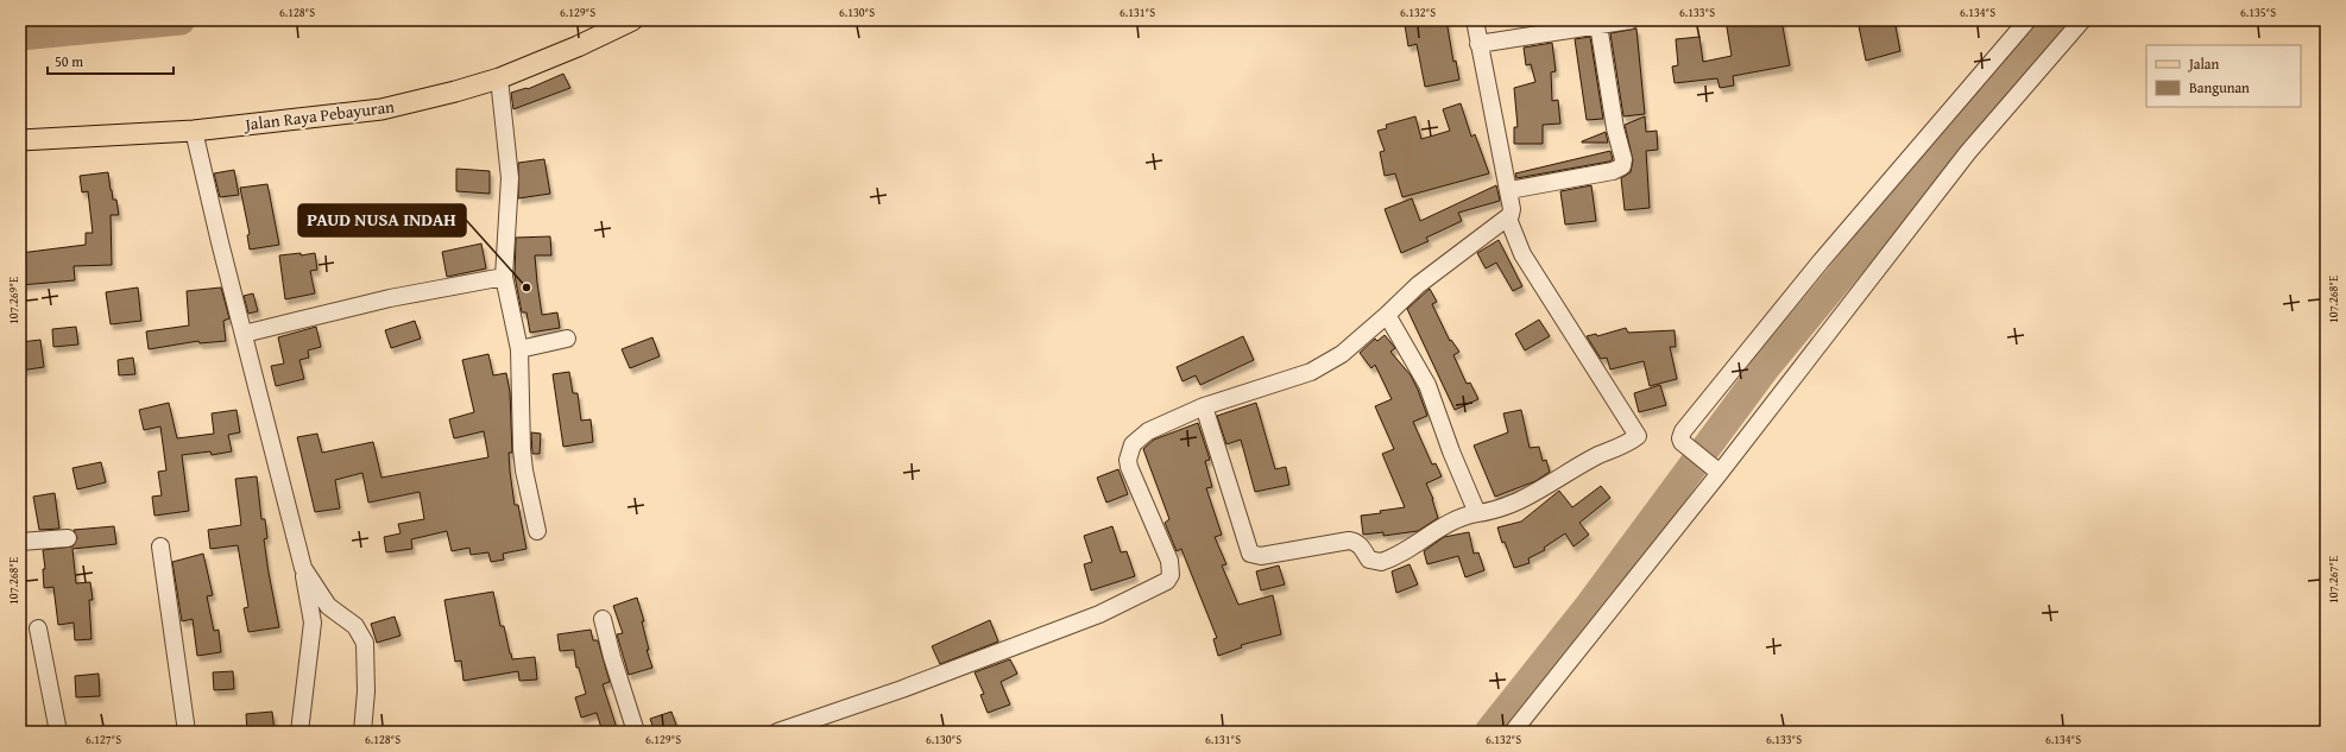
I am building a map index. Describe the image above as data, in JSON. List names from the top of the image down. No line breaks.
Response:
{"streets":{"main road":["Jalan Raya Pebayuran"]},"places":["PAUD NUSA INDAH"],"legend":["Jalan","Bangunan"],"scale_bar":"50 m","coordinates":["6.128°S","6.129°S","6.130°S","6.131°S","6.132°S","6.133°S","6.134°S","6.135°S","107.268°E","107.269°E","107.267°E","6.127°S"]}
